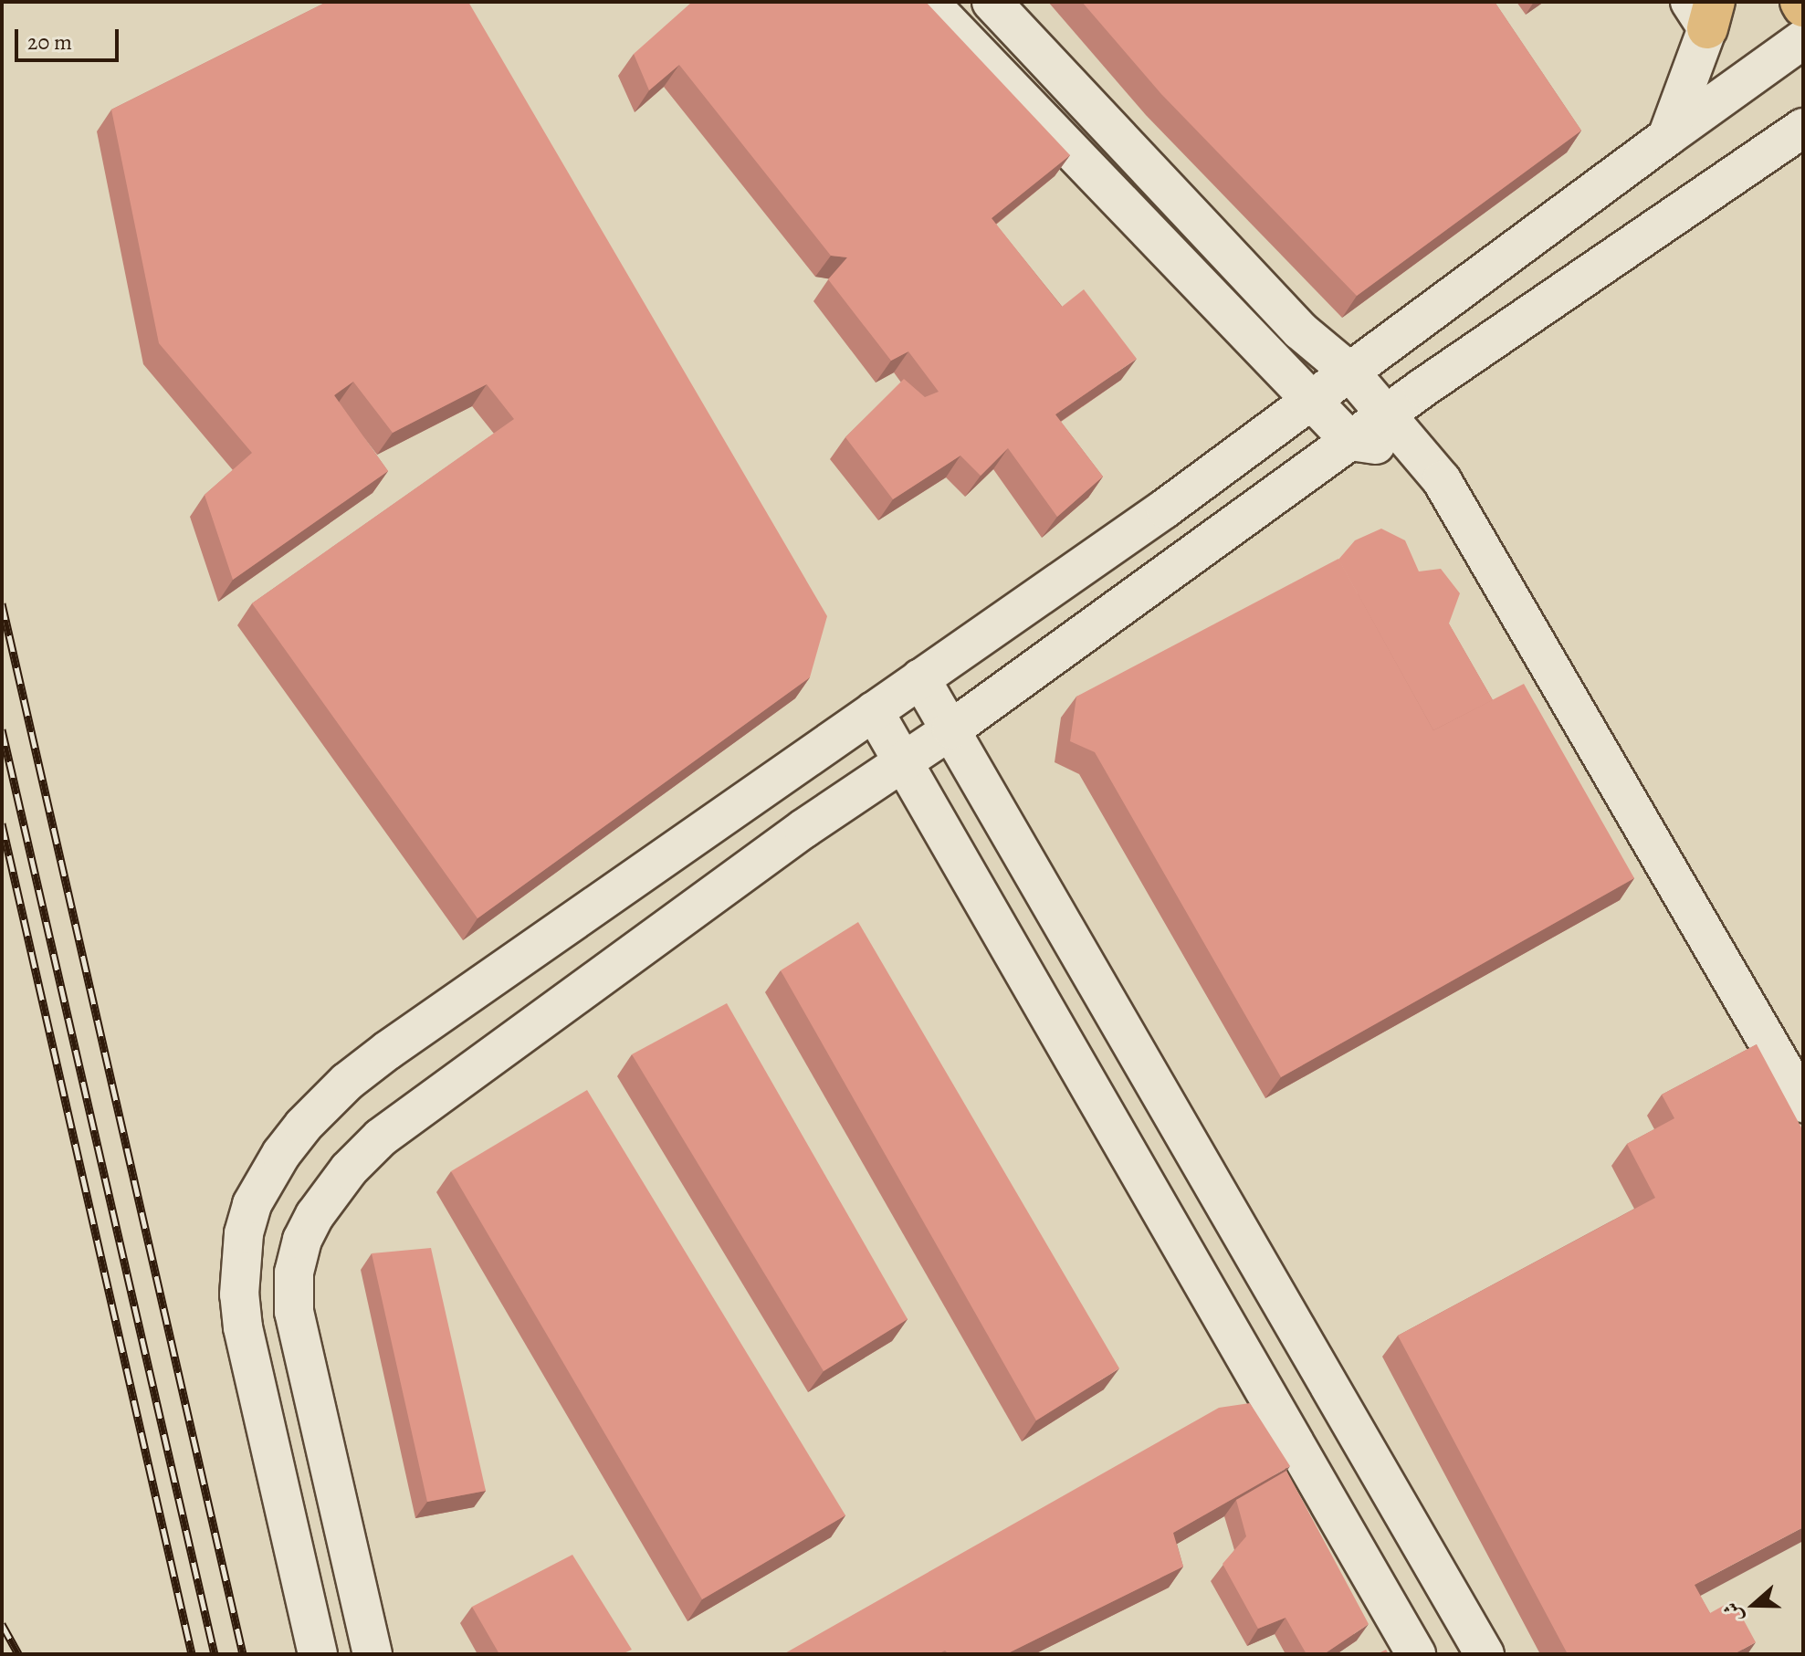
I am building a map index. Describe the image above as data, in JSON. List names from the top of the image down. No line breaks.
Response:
{"scale_bar":"20 m","north":"left"}
